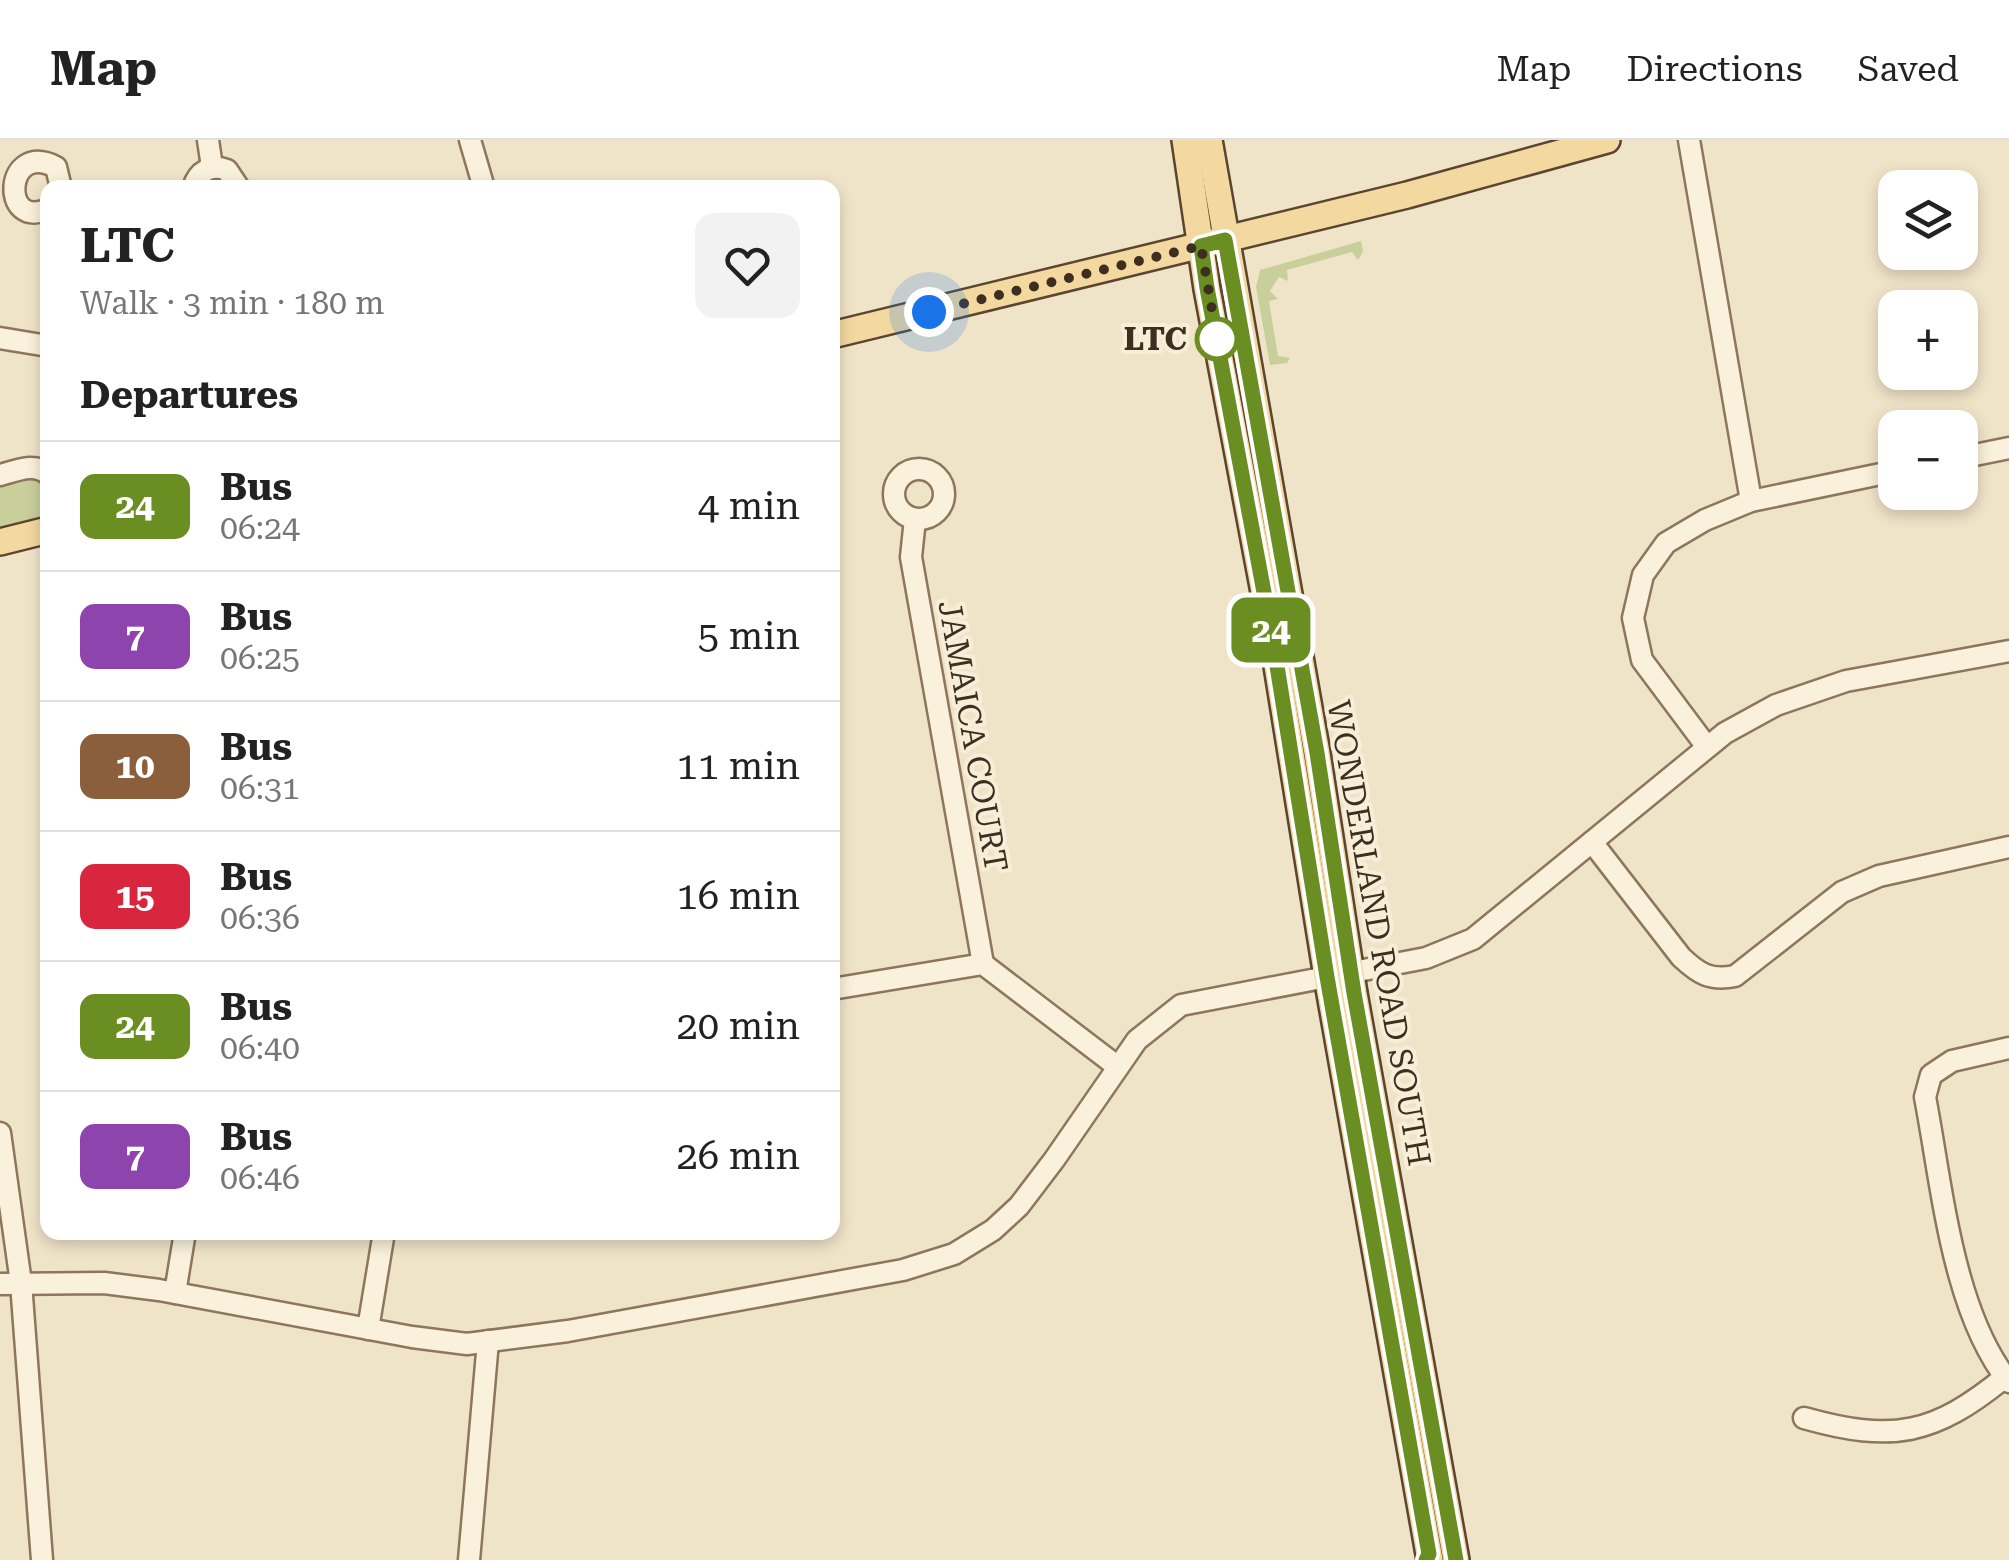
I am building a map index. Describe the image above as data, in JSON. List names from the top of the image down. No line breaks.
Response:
{"streets":{"main road":["WONDERLAND ROAD SOUTH"],"street":["JAMAICA COURT"]},"places":["LTC"],"lines":["bus line 24"],"page":{"header":"Map","nav":["Map","Directions","Saved"],"on_map":"24","map_buttons":["+","−"],"heading":[["LTC","Walk · 3 min · 180 m"],"Departures"],"list":[{"mark":"24","name":"Bus","note":"06:24","value":"4 min"},{"mark":"7","name":"Bus","note":"06:25","value":"5 min"},{"mark":"10","name":"Bus","note":"06:31","value":"11 min"},{"mark":"15","name":"Bus","note":"06:36","value":"16 min"},{"mark":"24","name":"Bus","note":"06:40","value":"20 min"},{"mark":"7","name":"Bus","note":"06:46","value":"26 min"}]}}
